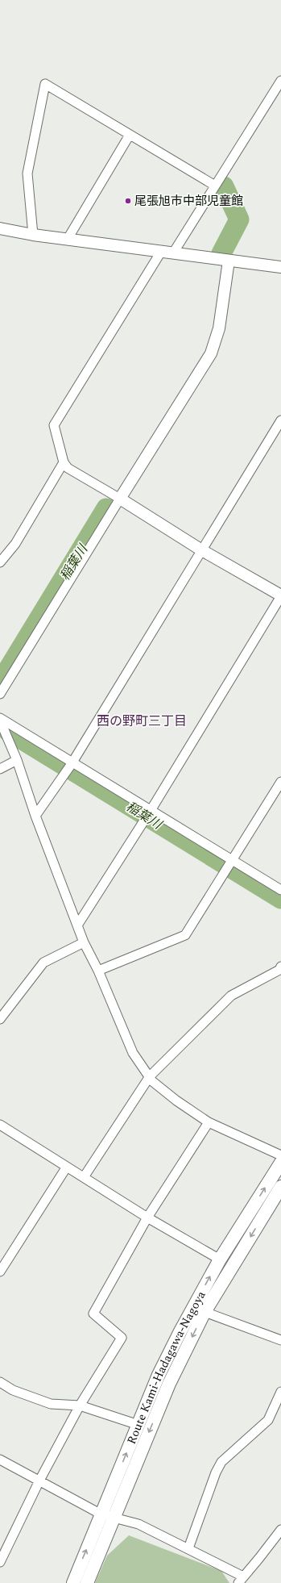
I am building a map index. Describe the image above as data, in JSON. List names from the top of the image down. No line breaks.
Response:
{"streets":{"main road":["Route Kami-Hadagawa-Nagoya"]},"districts":["西の野町三丁目"],"water":["稲葉川"],"places":["尾張旭市中部児童館"]}
